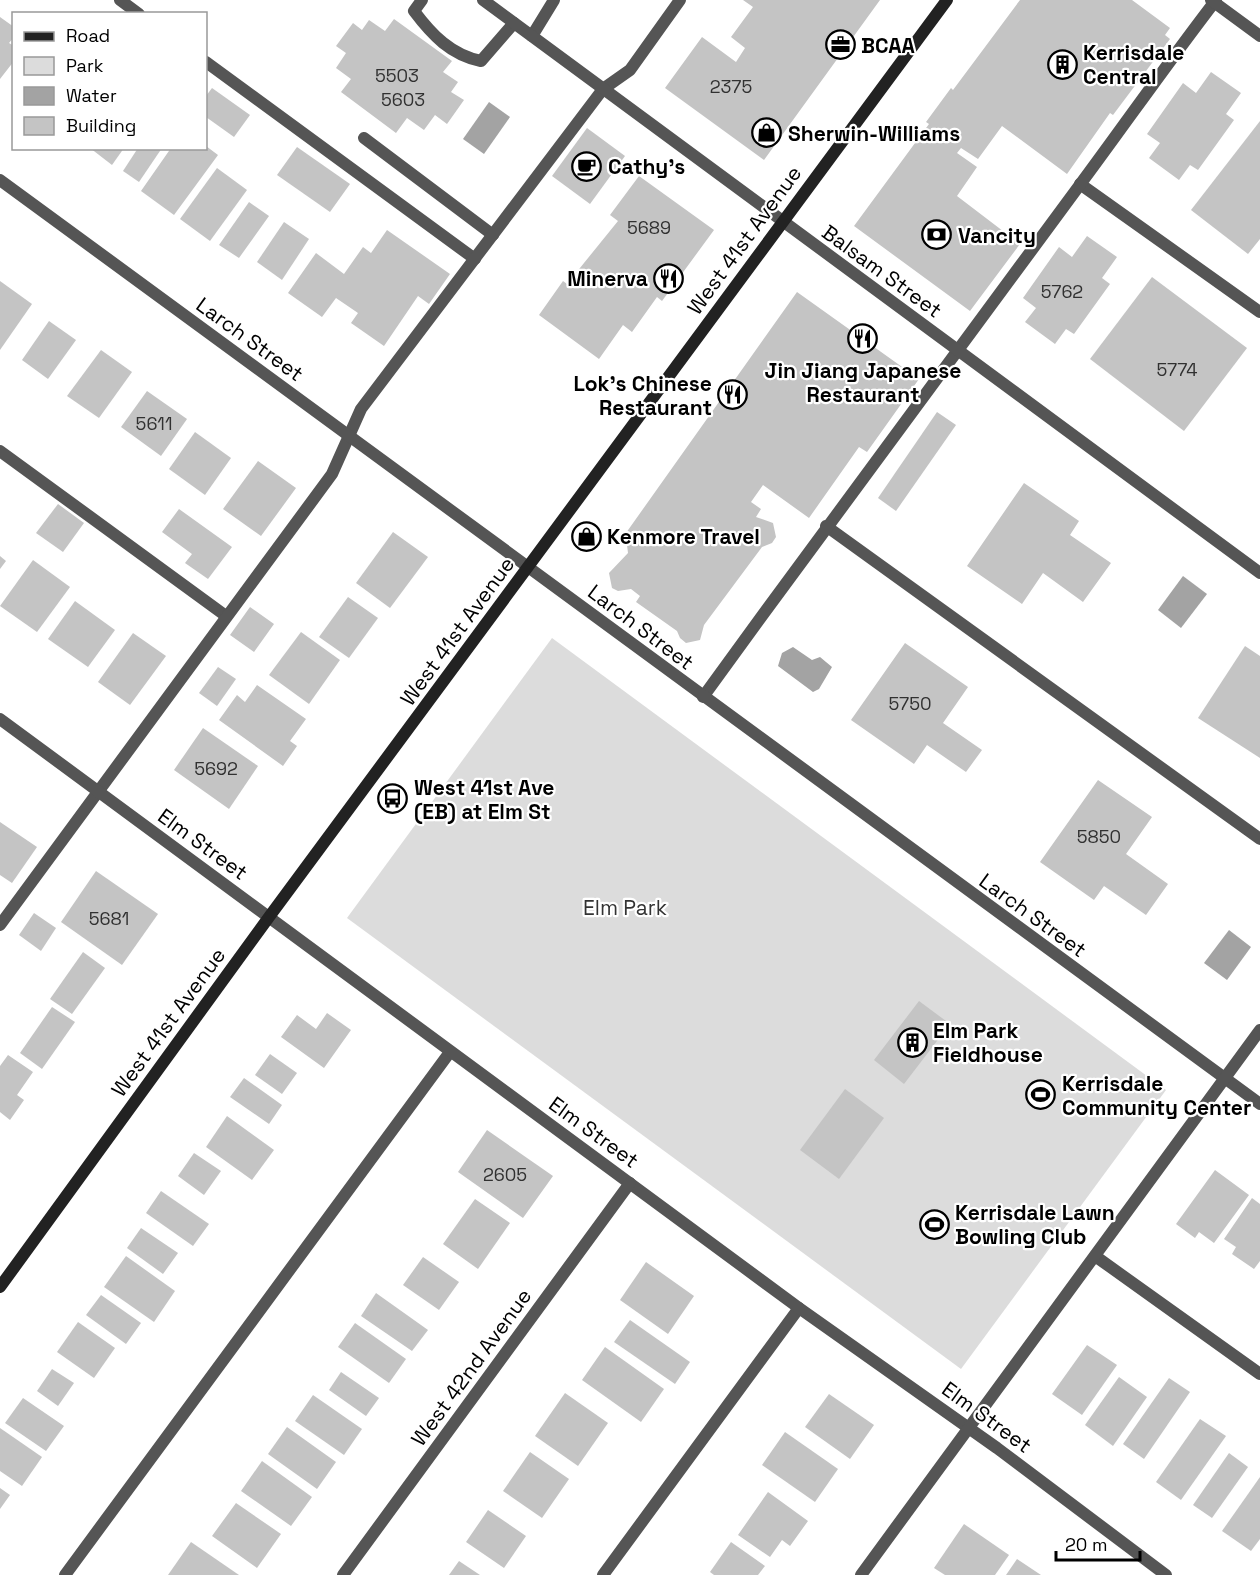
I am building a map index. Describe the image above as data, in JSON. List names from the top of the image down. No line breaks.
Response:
{"streets":{"main road":["West 41st Avenue"],"street":["Balsam Street","Larch Street","Elm Street","West 42nd Avenue"]},"crossings":[["West 41st Avenue","Balsam Street"],["West 41st Avenue","Larch Street"],["West 41st Avenue","Elm Street"],["Elm Street","West 42nd Avenue"]],"parks":["Elm Park"],"places":{"office":["BCAA"],"building":["Kerrisdale Central","Elm Park Fieldhouse"],"shop":["Sherwin-Williams","Kenmore Travel"],"cafe":["Cathy's"],"bank":["Vancity"],"restaurant":["Minerva","Jin Jiang Japanese Restaurant","Lok's Chinese Restaurant"],"bus stop":["West 41st Ave (EB) at Elm St"],"sports":["Kerrisdale Community Center","Kerrisdale Lawn Bowling Club"]},"house_numbers":["5503","2375","5603","5689","5762","5774","5611","5750","5692","5850","5681","2605"],"legend":["Road","Park","Water","Building"],"scale_bar":"20 m"}
